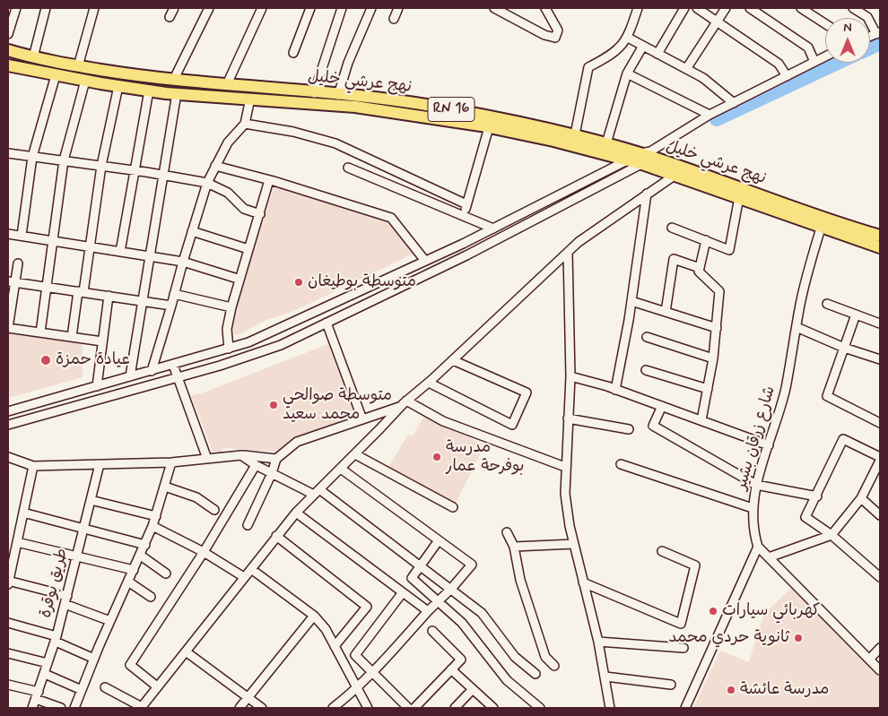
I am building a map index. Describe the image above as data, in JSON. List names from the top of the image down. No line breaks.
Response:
{"streets":{"highway":["نهج عرشي خليل","RN 16"],"street":["شارع زرقان بشير","طريق بوقرة"]},"crossings":[["نهج عرشي خليل","شارع زرقان بشير"]],"places":["متوسطة بوطيغان","عيادة حمزة","متوسطة صوالحي محمد سعيد","مدرسة بوفرحة عمار","كهربائي سيارات","ثانوية حردي محمد","مدرسة عائشة"],"north":"top"}
